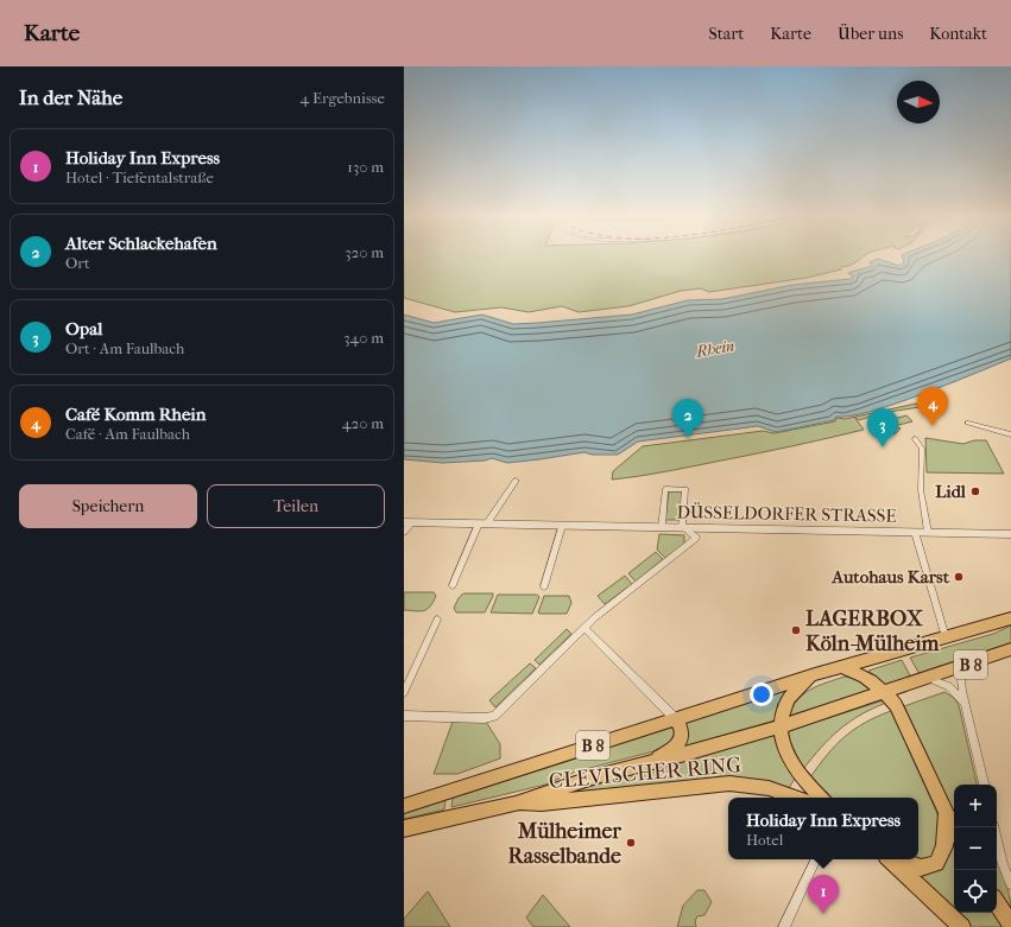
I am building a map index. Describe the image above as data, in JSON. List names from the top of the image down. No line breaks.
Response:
{"streets":{"main road":["B 8","CLEVISCHER RING"],"street":["DÜSSELDORFER STRASSE"]},"crossings":[["B 8","CLEVISCHER RING"]],"water":["Rhein"],"places":["Lidl","Autohaus Karst","LAGERBOX Köln-Mülheim","Mülheimer Rasselbande"],"north":"right","page":{"header":"Karte","nav":["Start","Karte","Über uns","Kontakt"],"heading":["In der Nähe","4 Ergebnisse"],"list":[{"mark":"1","name":"Holiday Inn Express","note":"Hotel · Tiefentalstraße","value":"130 m"},{"mark":"2","name":"Alter Schlackehafen","note":"Ort","value":"320 m"},{"mark":"3","name":"Opal","note":"Ort · Am Faulbach","value":"340 m"},{"mark":"4","name":"Café Komm Rhein","note":"Café · Am Faulbach","value":"420 m"}],"pins":["4","2","3","1"],"buttons":["Speichern","Teilen"],"map_buttons":["+","−"],"popup":["Holiday Inn Express","Hotel"]}}
